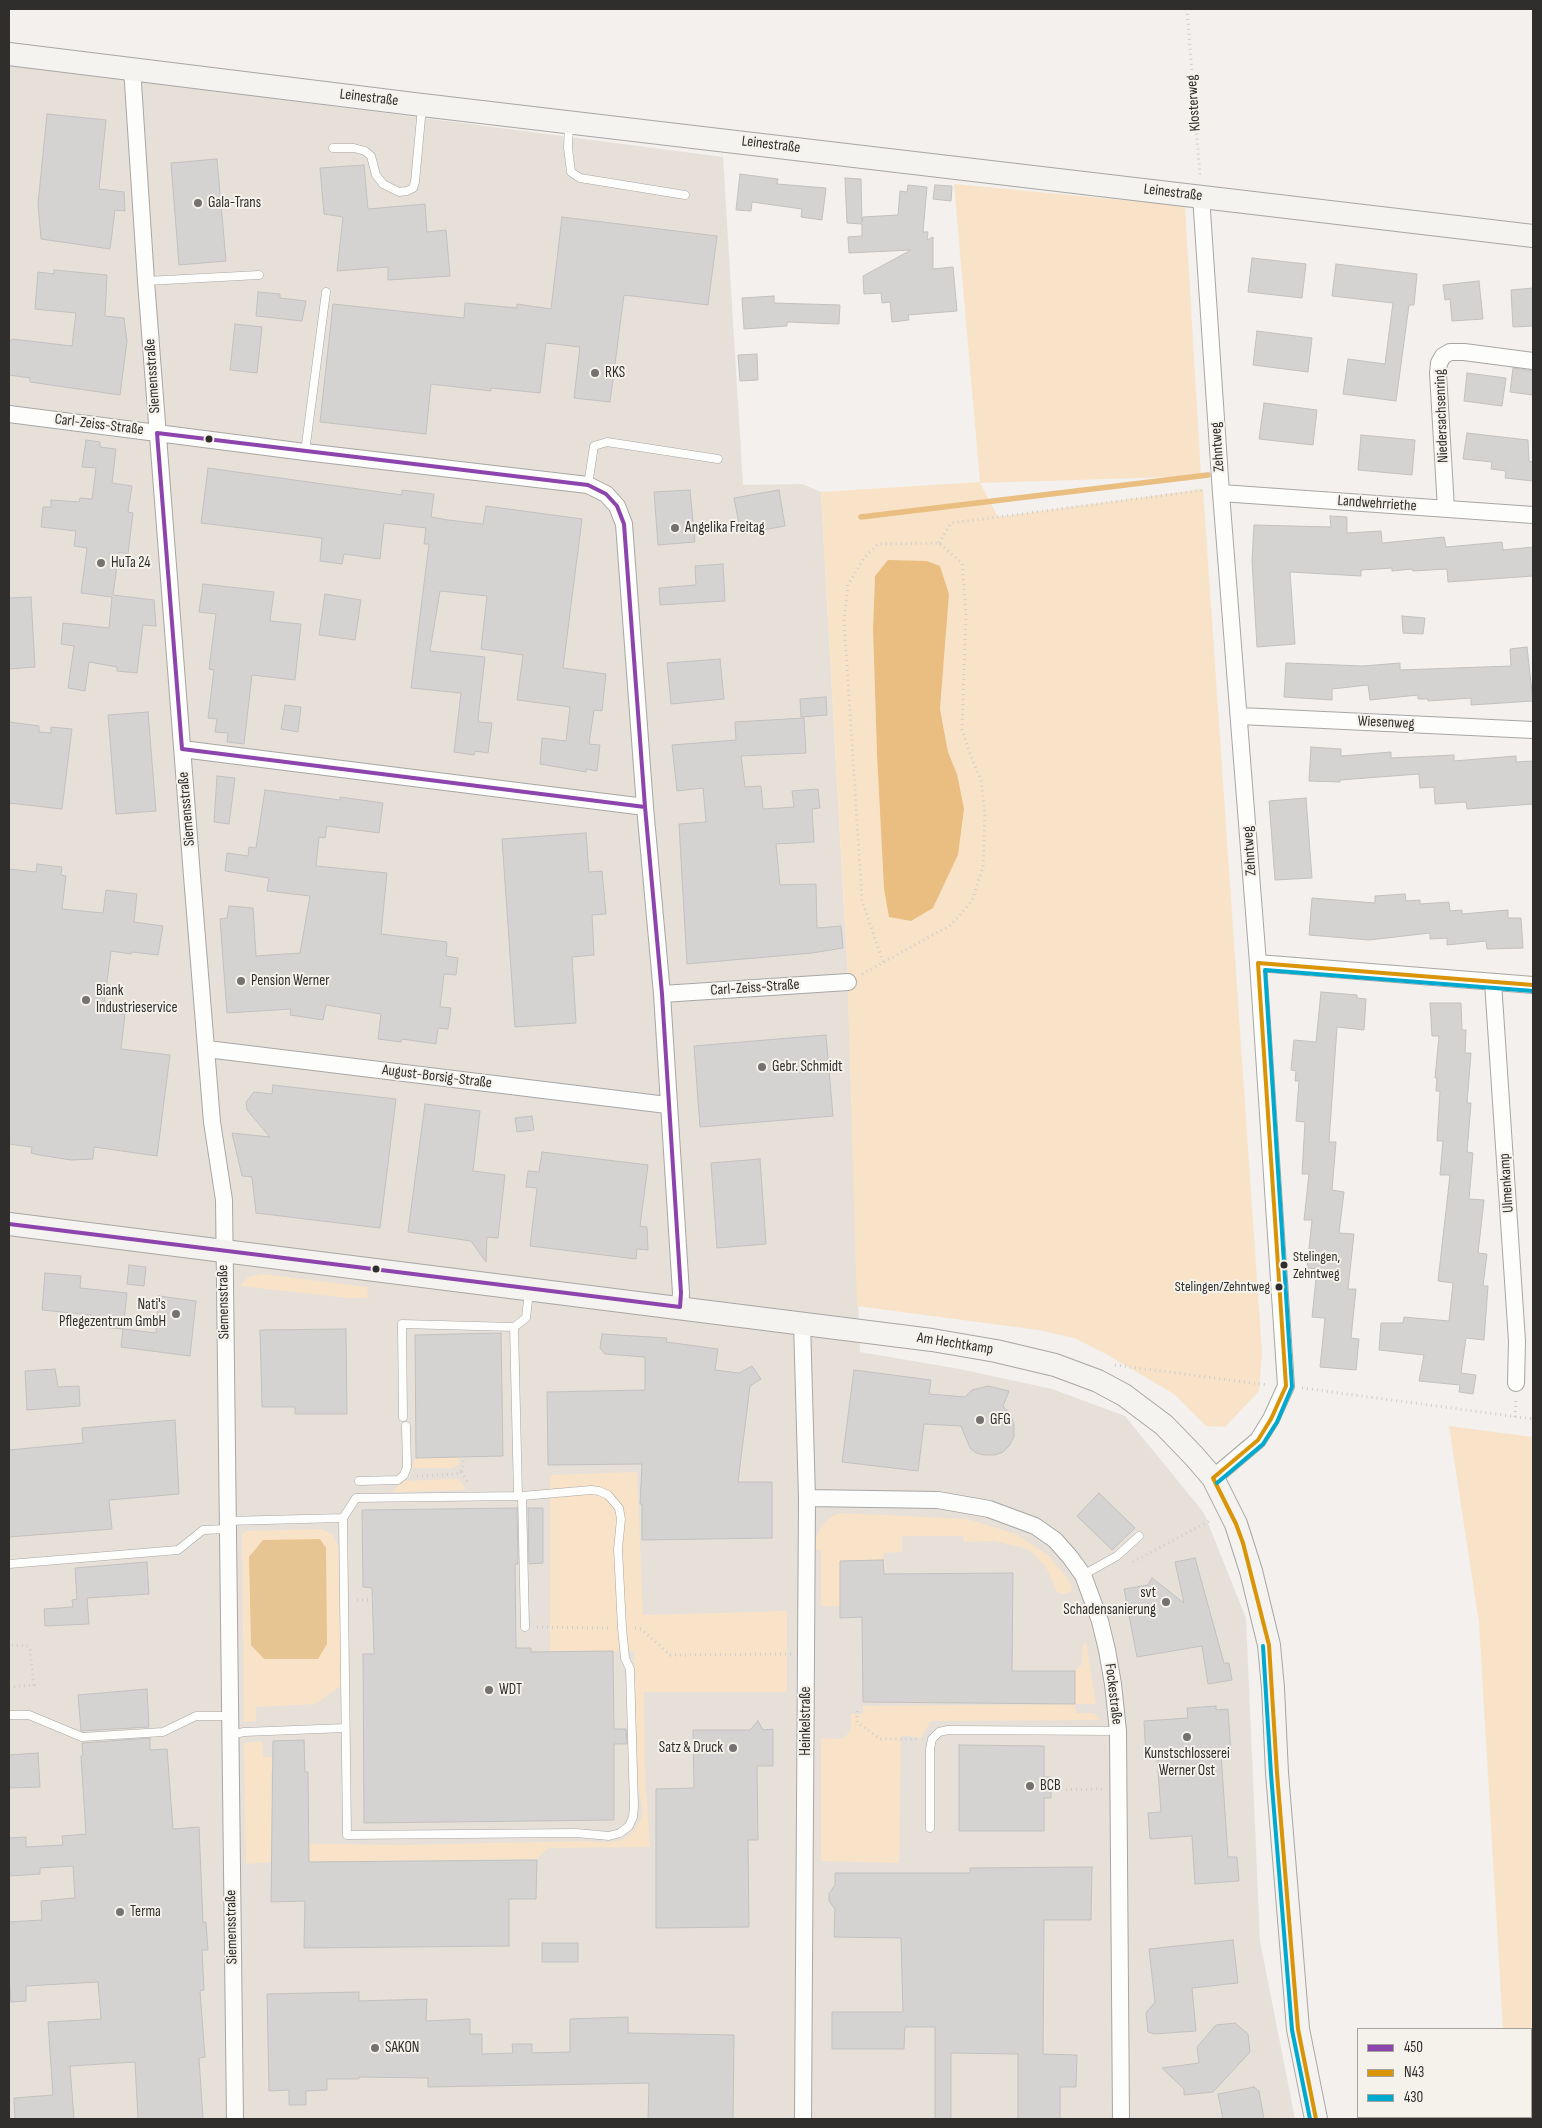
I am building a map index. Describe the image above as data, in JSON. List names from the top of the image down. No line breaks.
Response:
{"streets":{"street":["Leinestraße","Siemensstraße","Niedersachsenring","Carl-Zeiss-Straße","Zehntweg","Landwehrriethe","Wiesenweg","August-Borsig-Straße","Ulmenkamp","Am Hechtkamp","Fockestraße","Heinkelstraße"],"path":["Klosterweg"]},"crossings":[["Leinestraße","Klosterweg"],["Leinestraße","Siemensstraße"],["Leinestraße","Zehntweg"],["Klosterweg","Zehntweg"],["Siemensstraße","Carl-Zeiss-Straße"],["Siemensstraße","August-Borsig-Straße"],["Siemensstraße","Am Hechtkamp"],["Niedersachsenring","Landwehrriethe"],["Carl-Zeiss-Straße","August-Borsig-Straße"],["Carl-Zeiss-Straße","Am Hechtkamp"],["Zehntweg","Landwehrriethe"],["Zehntweg","Wiesenweg"],["Zehntweg","Am Hechtkamp"],["Am Hechtkamp","Heinkelstraße"],["Fockestraße","Heinkelstraße"]],"places":["Gala-Trans","RKS","Angelika Freitag","HuTa 24","Pension Werner","Biank Industrieservice","Gebr. Schmidt","Stelingen, Zehntweg","Stelingen/Zehntweg","Nati's Pflegezentrum GmbH","GFG","svt Schadensanierung","WDT","Kunstschlosserei Werner Ost","Satz & Druck","BCB","Terma","SAKON"],"lines":["transit line 450","transit line N43","transit line 430"],"legend":["450","N43","430"]}
